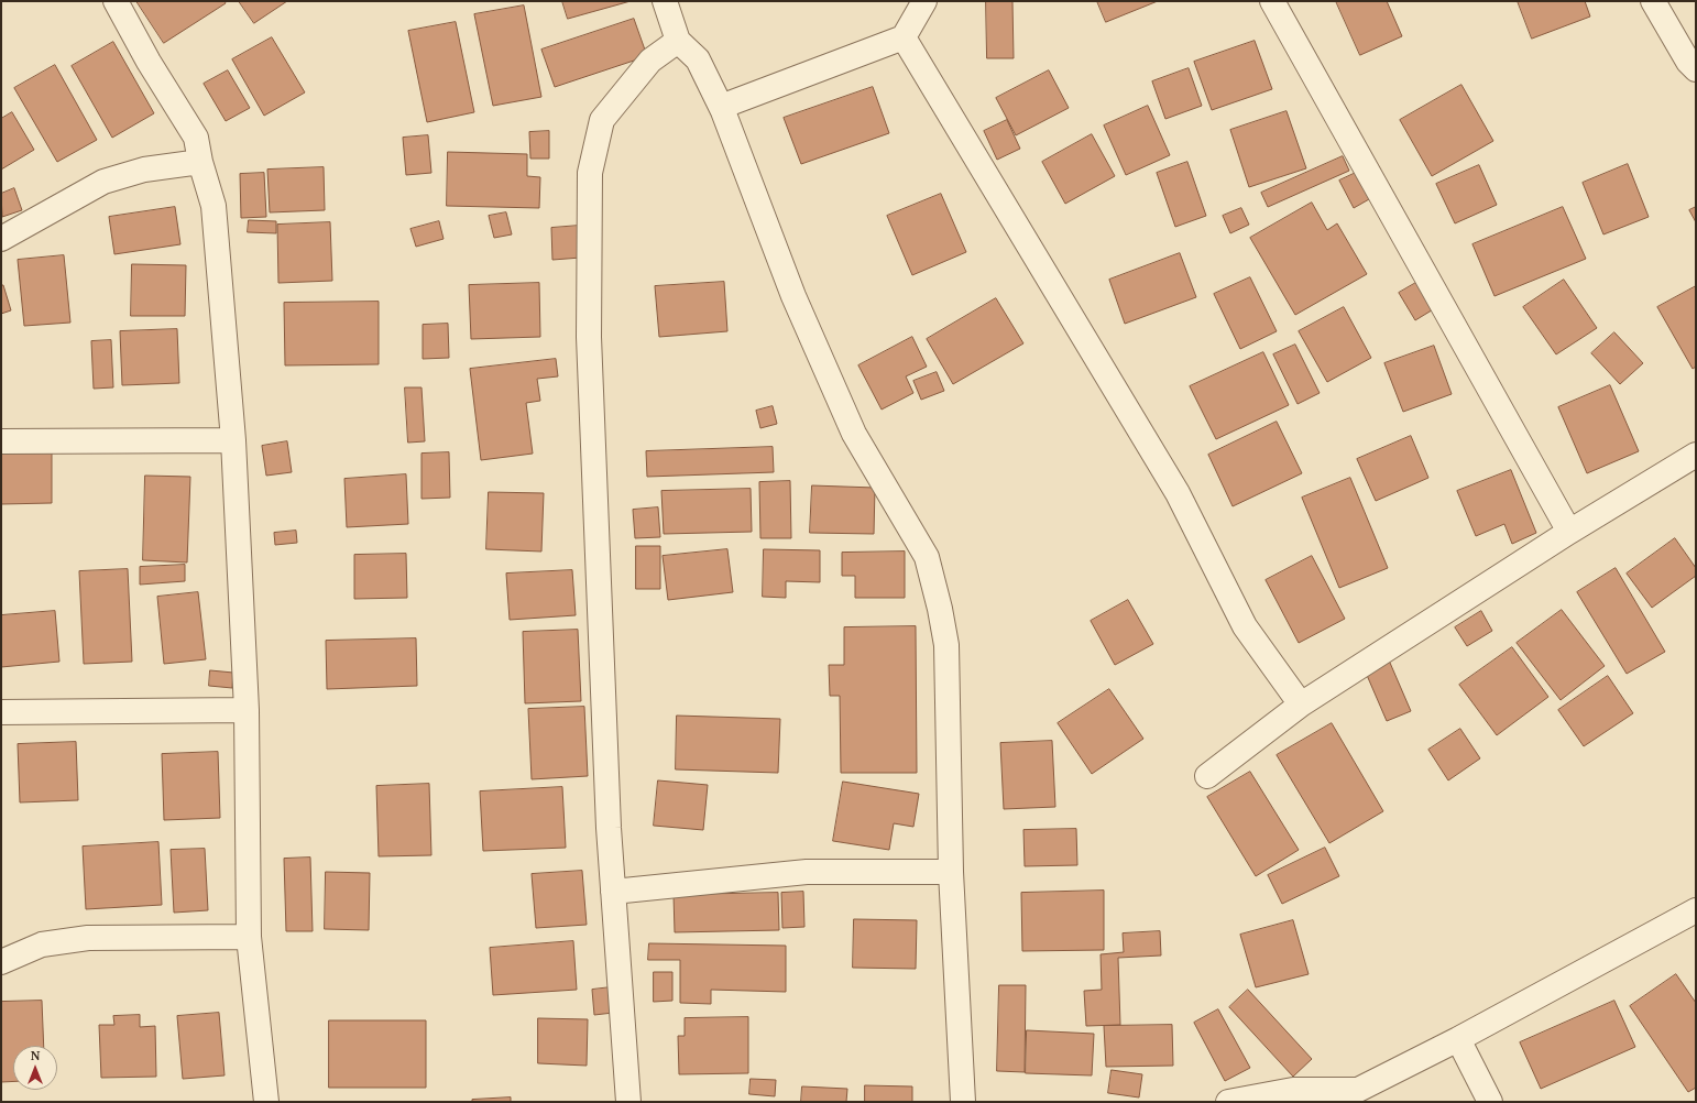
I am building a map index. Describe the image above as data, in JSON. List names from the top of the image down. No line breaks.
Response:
{"north":"top"}
